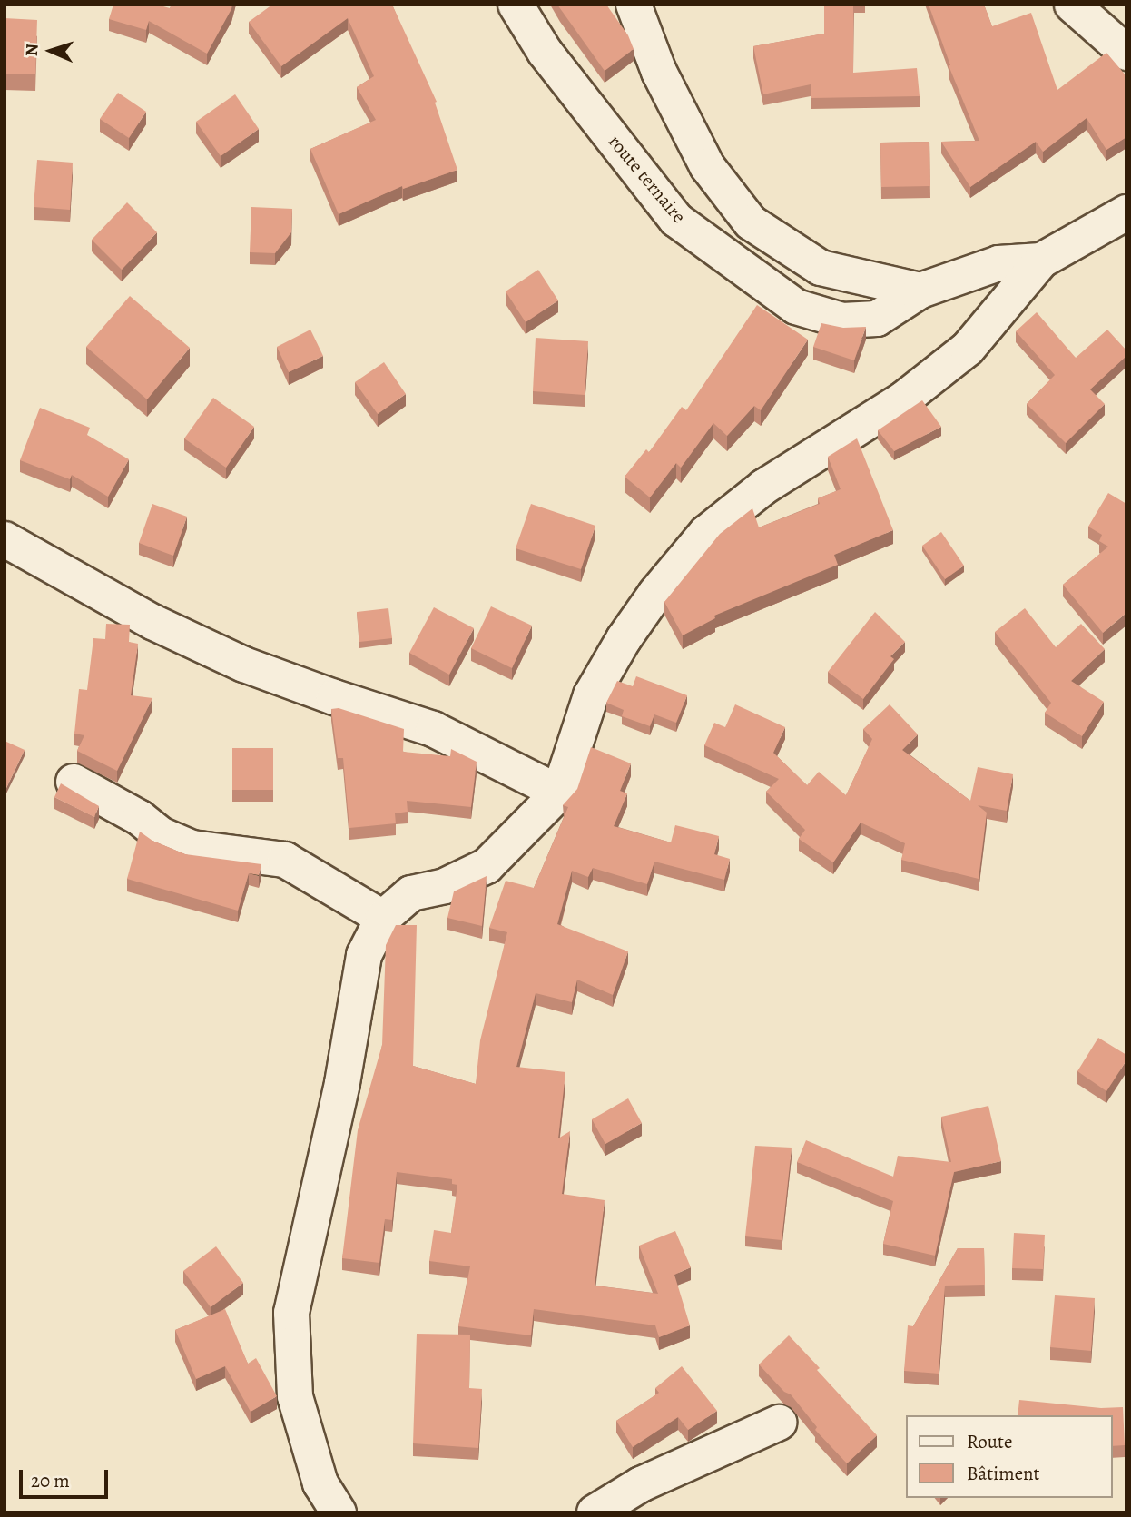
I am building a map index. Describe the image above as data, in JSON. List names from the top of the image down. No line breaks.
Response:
{"streets":{"street":["route ternaire"]},"legend":["Route","Bâtiment"],"scale_bar":"20 m","north":"left"}
